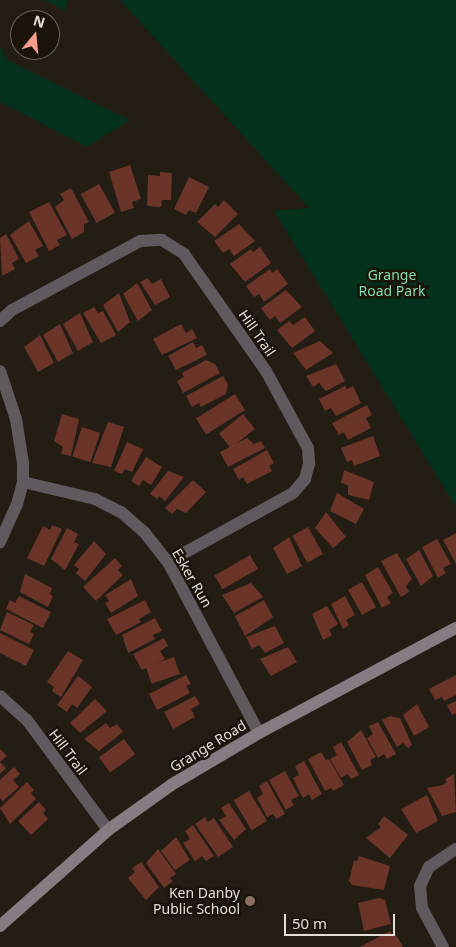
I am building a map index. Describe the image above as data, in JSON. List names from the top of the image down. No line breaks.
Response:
{"streets":{"street":["Hill Trail","Esker Run","Grange Road"]},"crossings":[["Hill Trail","Esker Run"],["Hill Trail","Grange Road"],["Esker Run","Grange Road"]],"parks":["Grange Road Park"],"places":["Ken Danby Public School"],"scale_bar":"50 m","north":"top"}
